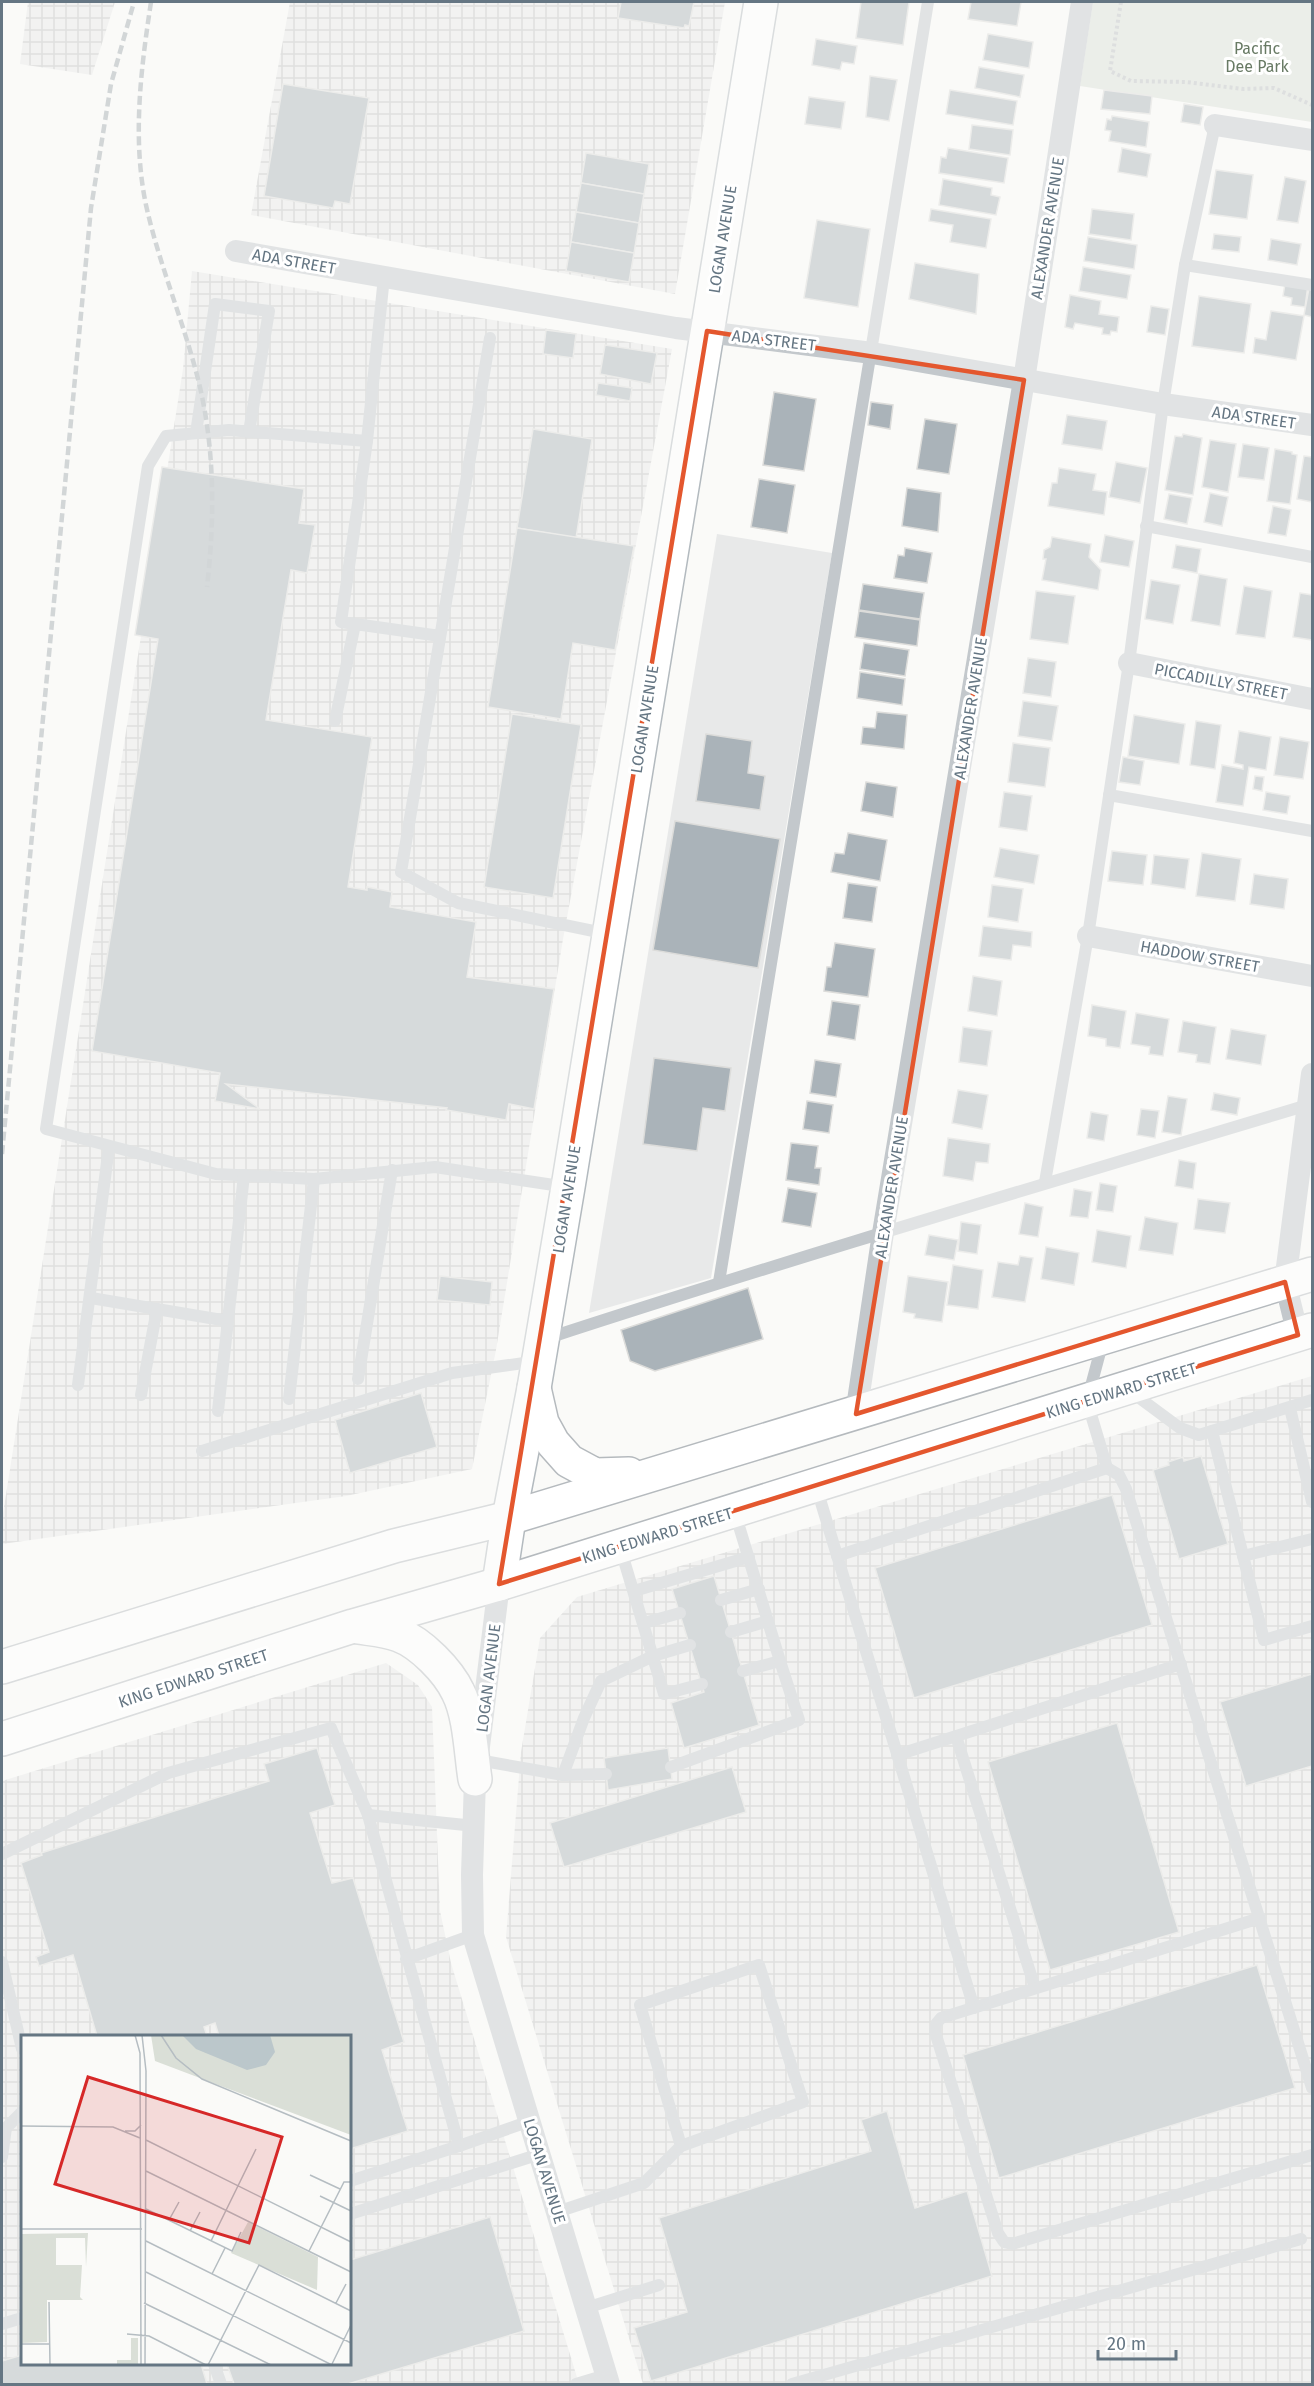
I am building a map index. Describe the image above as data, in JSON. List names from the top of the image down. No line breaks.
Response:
{"streets":{"main road":["LOGAN AVENUE","KING EDWARD STREET"],"street":["ALEXANDER AVENUE","ADA STREET","PICCADILLY STREET","HADDOW STREET"]},"crossings":[["ALEXANDER AVENUE","ADA STREET"],["LOGAN AVENUE","ADA STREET"],["LOGAN AVENUE","KING EDWARD STREET"]],"parks":["Pacific Dee Park"],"scale_bar":"20 m"}
